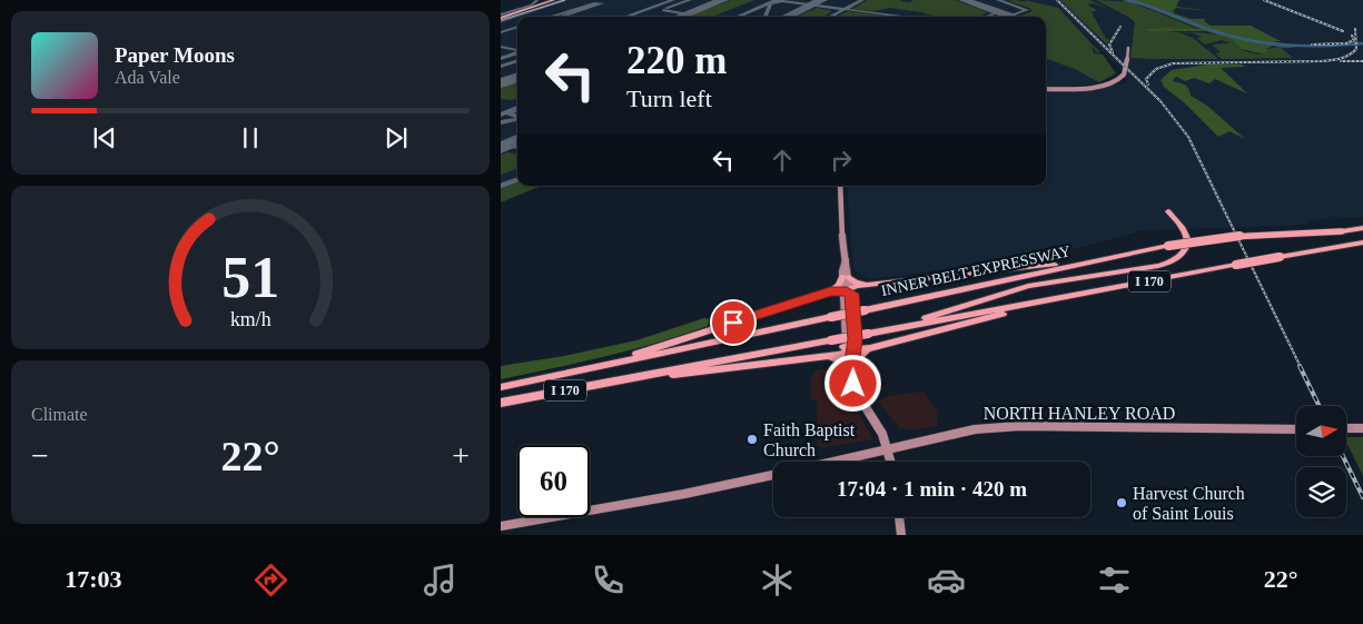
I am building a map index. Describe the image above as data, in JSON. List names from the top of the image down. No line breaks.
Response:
{"streets":{"highway":["INNER BELT EXPRESSWAY","I 170"],"main road":["NORTH HANLEY ROAD"]},"places":["Faith Baptist Church","Harvest Church of Saint Louis"],"north":"right","page":{"turn":["220 m","Turn left"],"song":["Paper Moons","Ada Vale"],"tile":"Climate","heat":["−","22°","+"],"limit":"60","trip":"17:04 · 1 min · 420 m","tabs":["17:03","22°"],"gauge":["51","km/h"]}}
